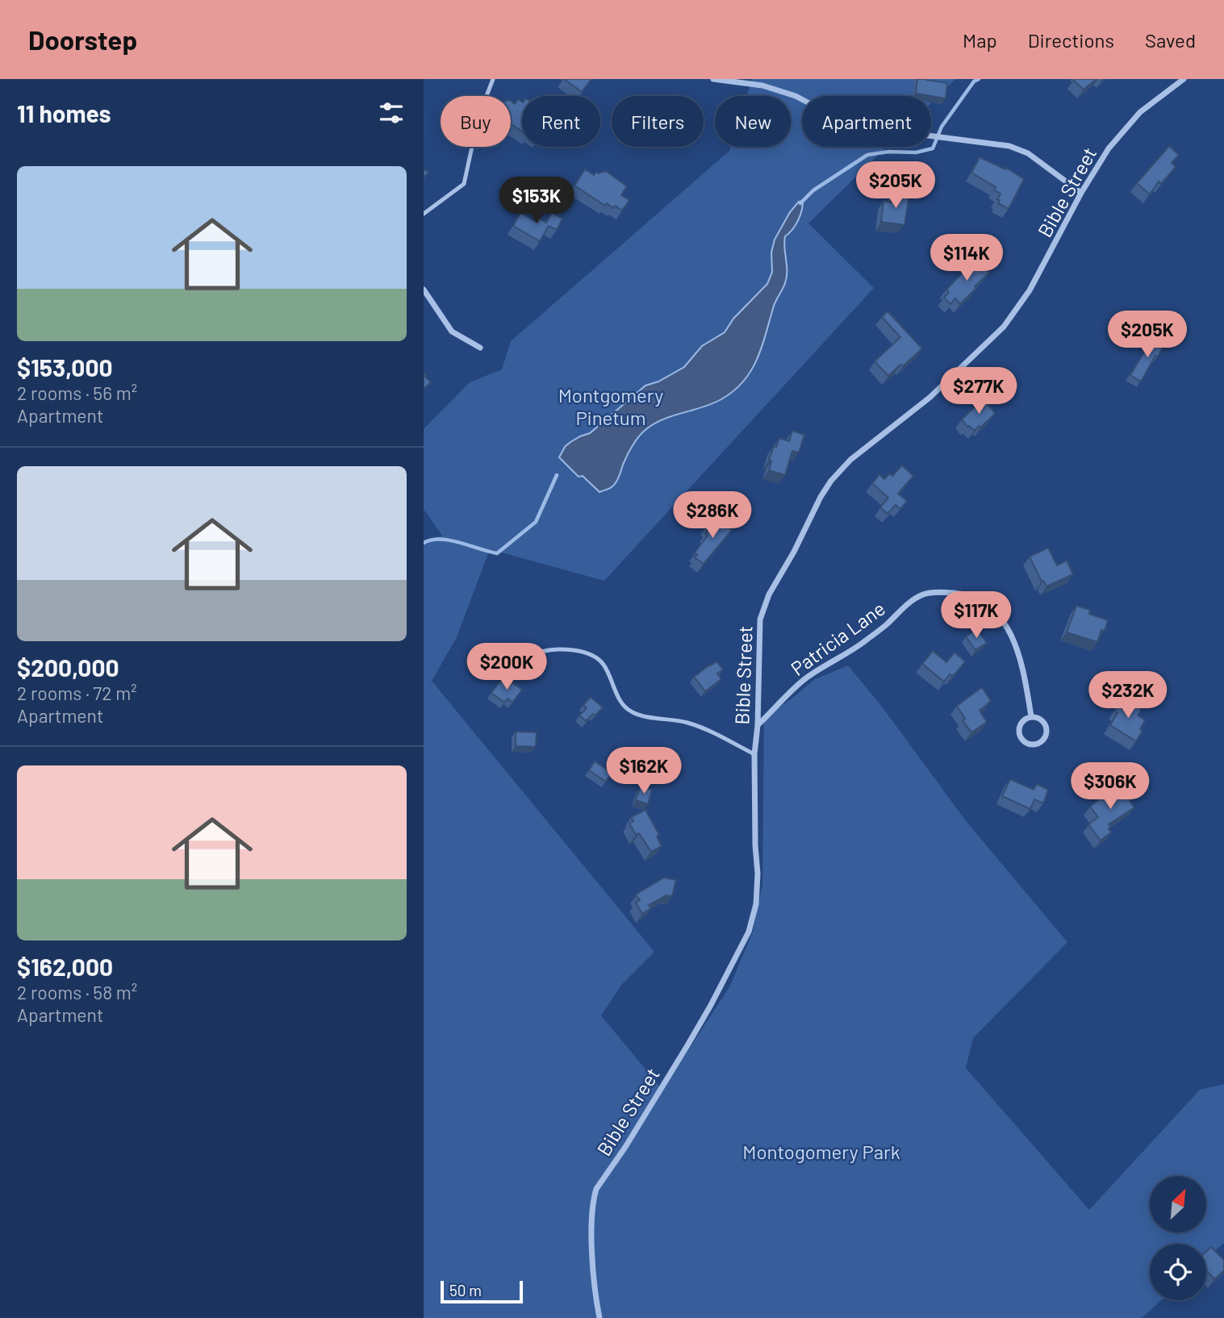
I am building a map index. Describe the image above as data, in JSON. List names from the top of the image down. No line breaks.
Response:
{"streets":{"street":["Bible Street","Patricia Lane"]},"crossings":[["Bible Street","Patricia Lane"]],"parks":["Montgomery Pinetum","Montogomery Park"],"scale_bar":"50 m","north":"top right","page":{"header":"Doorstep","nav":["Map","Directions","Saved"],"heading":"11 homes","chip":["Buy","Rent","Filters","New","Apartment"],"list":[{"name":"$153,000","note":"2 rooms · 56 m² · Apartment"},{"name":"$200,000","note":"2 rooms · 72 m² · Apartment"},{"name":"$162,000","note":"2 rooms · 58 m² · Apartment"}],"price":["$205K","$153K","$114K","$205K","$277K","$286K","$117K","$200K","$232K","$162K","$306K"],"scale":"50 m"}}
